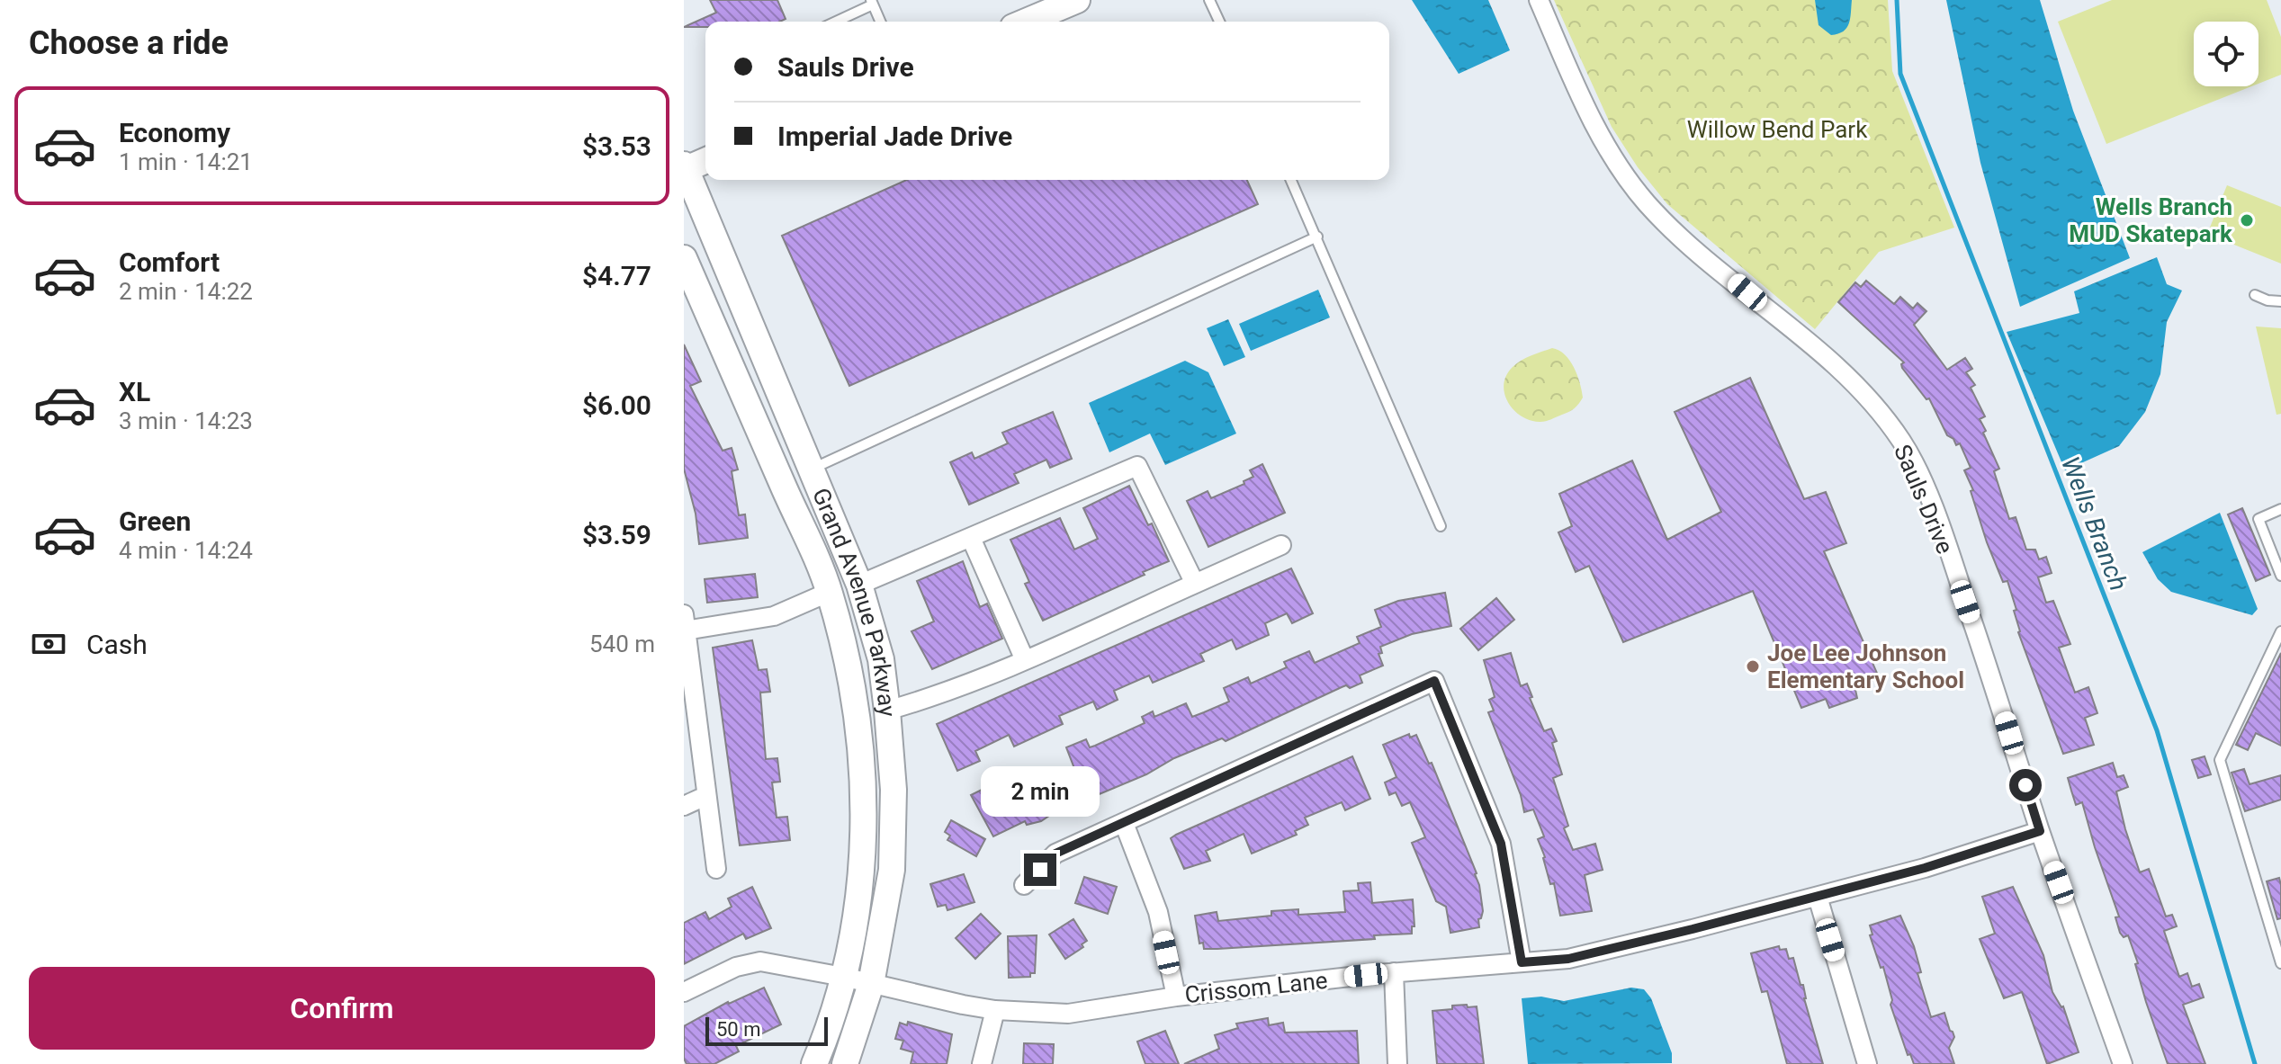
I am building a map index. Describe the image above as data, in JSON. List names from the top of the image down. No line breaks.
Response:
{"streets":{"street":["Sauls Drive","Grand Avenue Parkway","Crissom Lane"]},"crossings":[["Sauls Drive","Crissom Lane"],["Grand Avenue Parkway","Crissom Lane"]],"water":["Wells Branch"],"parks":["Willow Bend Park"],"places":["Wells Branch MUD Skatepark","Joe Lee Johnson Elementary School"],"scale_bar":"50 m","page":{"heading":"Choose a ride","banner":["Sauls Drive","Imperial Jade Drive"],"list":[{"name":"Economy","note":"1 min · 14:21","value":"$3.53"},{"name":"Comfort","note":"2 min · 14:22","value":"$4.77"},{"name":"XL","note":"3 min · 14:23","value":"$6.00"},{"name":"Green","note":"4 min · 14:24","value":"$3.59"}],"pay":["Cash","540 m"],"bubble":"2 min","buttons":"Confirm","scale":"50 m"}}
